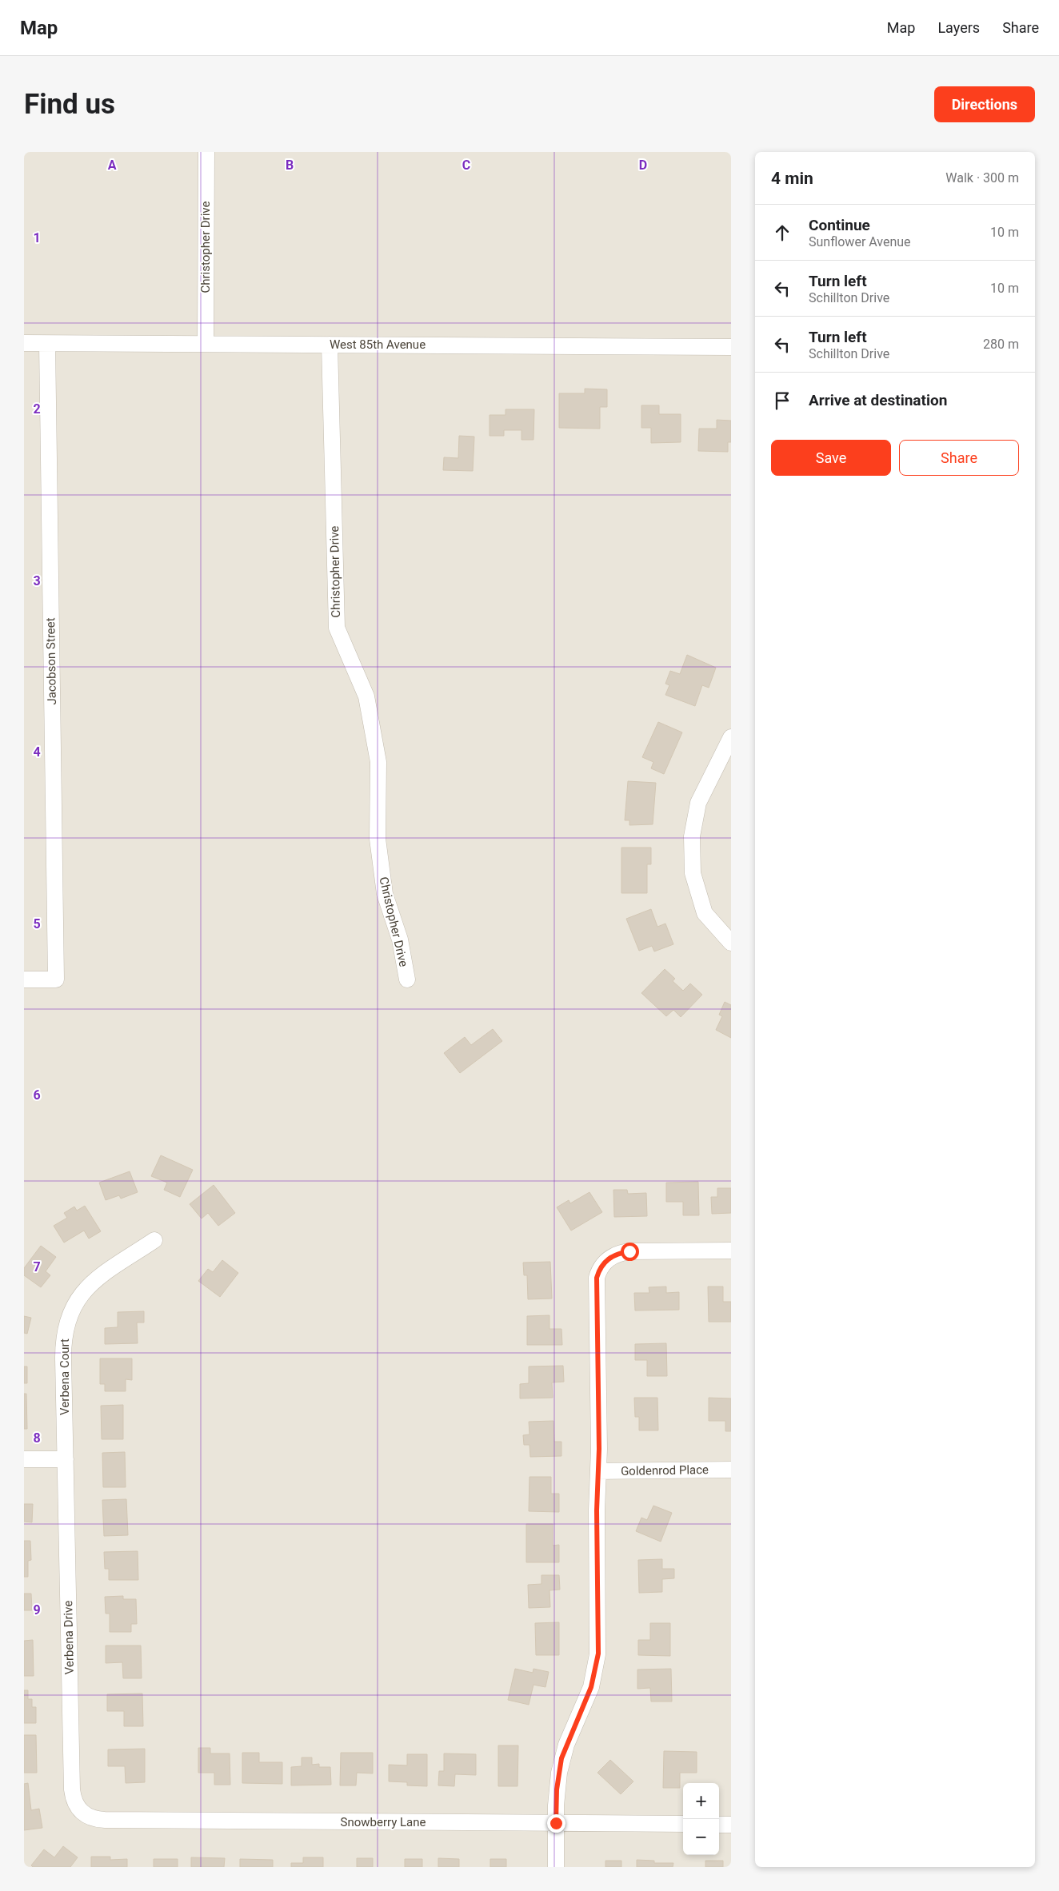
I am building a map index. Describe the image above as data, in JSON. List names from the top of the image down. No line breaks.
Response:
{"streets":{"street":["Christopher Drive","West 85th Avenue","Jacobson Street","Verbena Court","Goldenrod Place","Verbena Drive","Snowberry Lane"]},"crossings":[["Christopher Drive","West 85th Avenue"],["West 85th Avenue","Jacobson Street"],["Verbena Court","Verbena Drive"],["Verbena Drive","Snowberry Lane"]],"page":{"header":"Map","nav":["Map","Layers","Share"],"buttons":["Directions",["Save","Share"]],"title":"Find us","heading":["4 min","Walk · 300 m"],"list":[["Continue","Sunflower Avenue","10 m"],["Turn left","Schillton Drive","10 m"],["Turn left","Schillton Drive","280 m"],"Arrive at destination"],"map_buttons":["+","−"]},"grid":{"columns":["A","B","C","D"],"rows":["1","2","3","4","5","6","7","8","9"]}}
